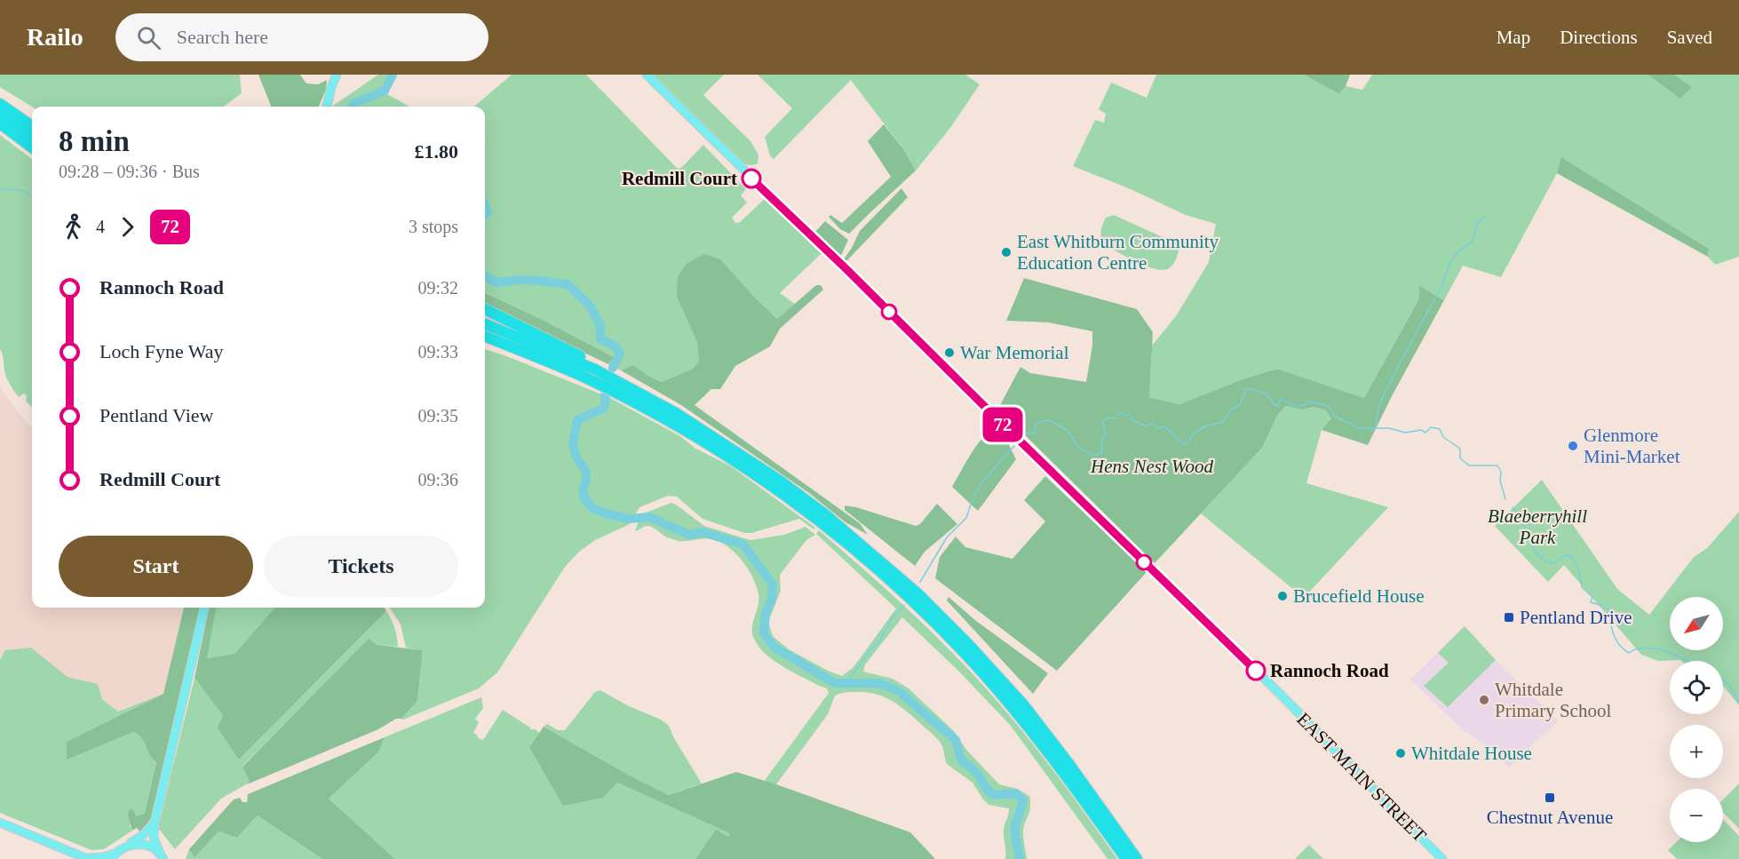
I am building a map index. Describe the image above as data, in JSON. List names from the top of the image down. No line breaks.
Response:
{"streets":{"main road":["EAST MAIN STREET"]},"parks":["Hens Nest Wood","Blaeberryhill Park"],"places":{"other":["Redmill Court","East Whitburn Community Education Centre","War Memorial","Glenmore Mini-Market","Brucefield House","Rannoch Road","Whitdale Primary School","Whitdale House"],"transit":["Pentland Drive","Chestnut Avenue"]},"lines":["bus line 72"],"north":"bottom left","page":{"header":"Railo","search":"Search here","nav":["Map","Directions","Saved"],"on_map":"72","heading":["8 min","09:28 – 09:36 · Bus","£1.80"],"legs":["4","72","3 stops"],"list":[{"name":"Rannoch Road","value":"09:32"},{"name":"Loch Fyne Way","value":"09:33"},{"name":"Pentland View","value":"09:35"},{"name":"Redmill Court","value":"09:36"}],"buttons":["Start","Tickets"],"map_buttons":["+","−"]}}
